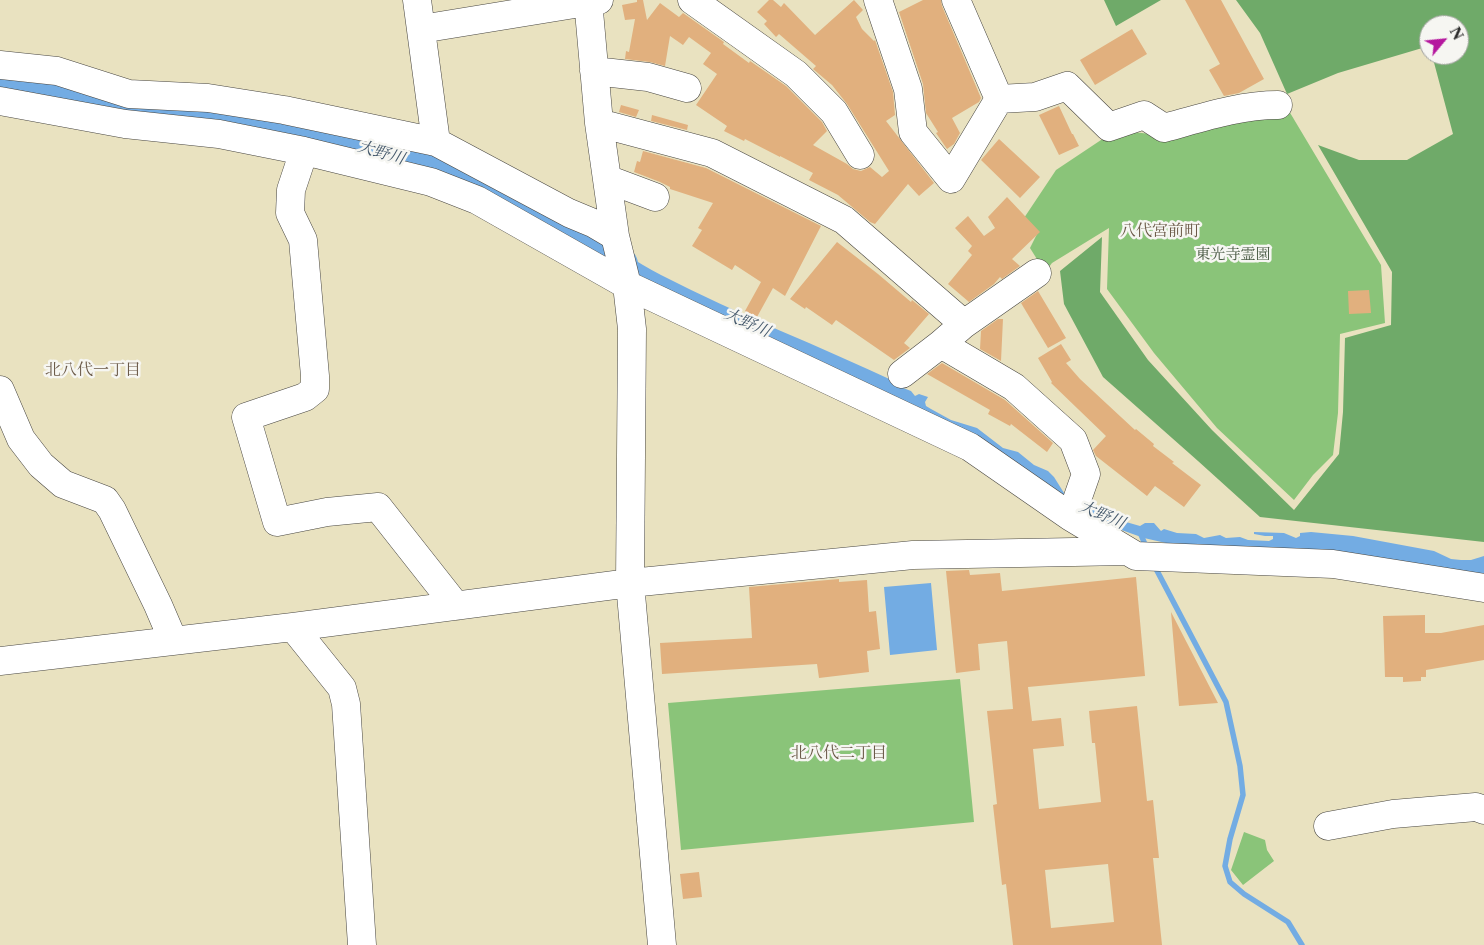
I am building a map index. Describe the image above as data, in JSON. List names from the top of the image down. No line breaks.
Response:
{"districts":["八代宮前町","北八代一丁目","北八代二丁目"],"water":["大野川"],"parks":["東光寺霊園"],"north":"top right"}
